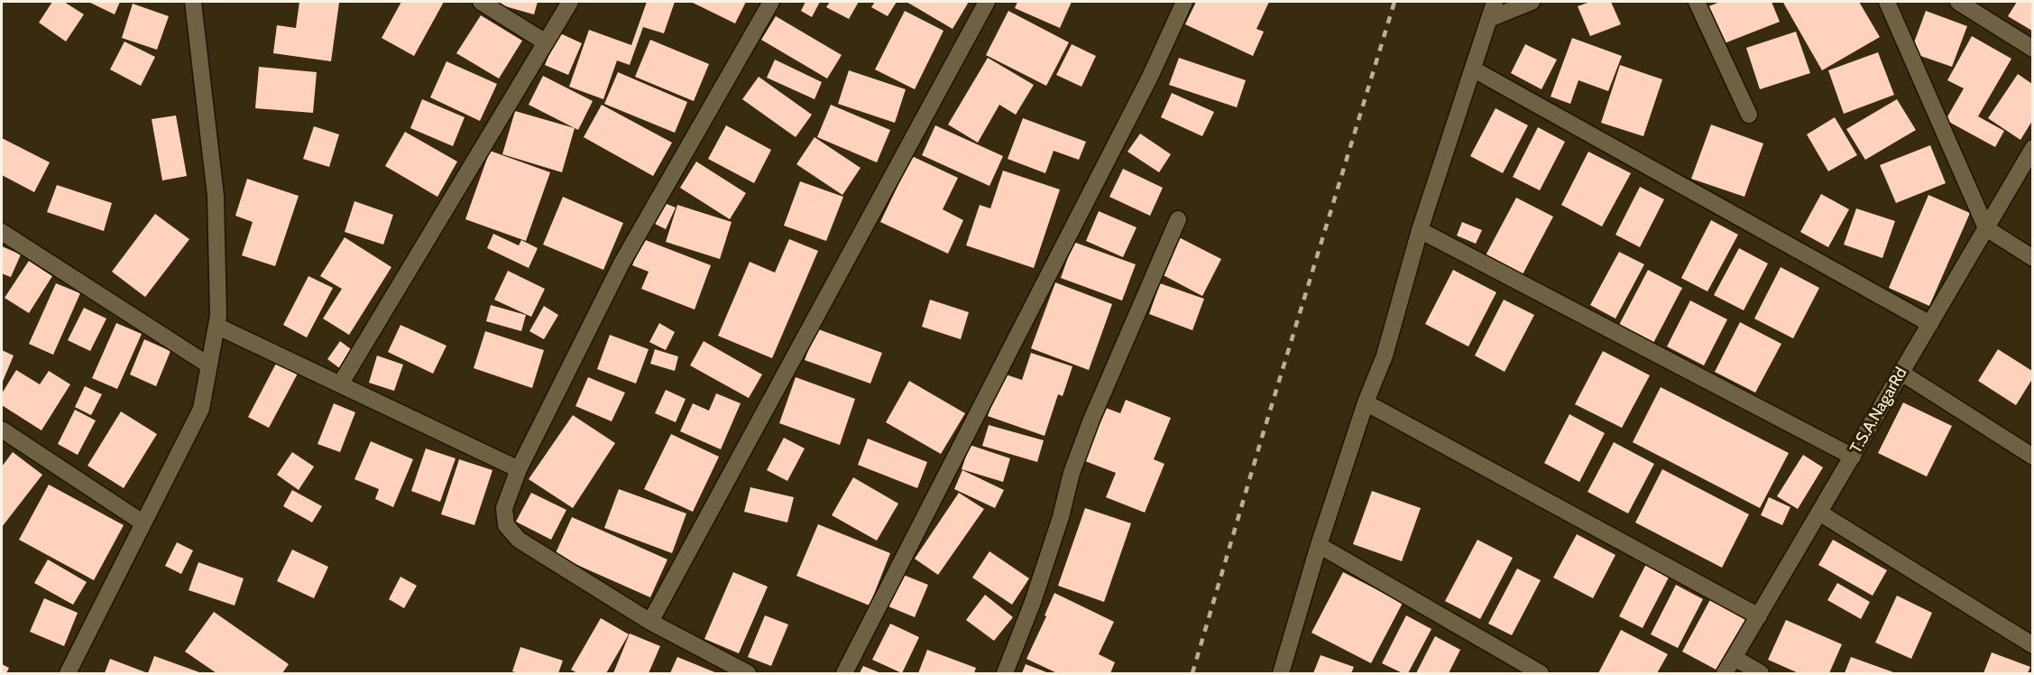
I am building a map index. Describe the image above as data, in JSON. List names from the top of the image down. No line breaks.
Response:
{"streets":{"street":["T.S.A.NagarRd"]}}
